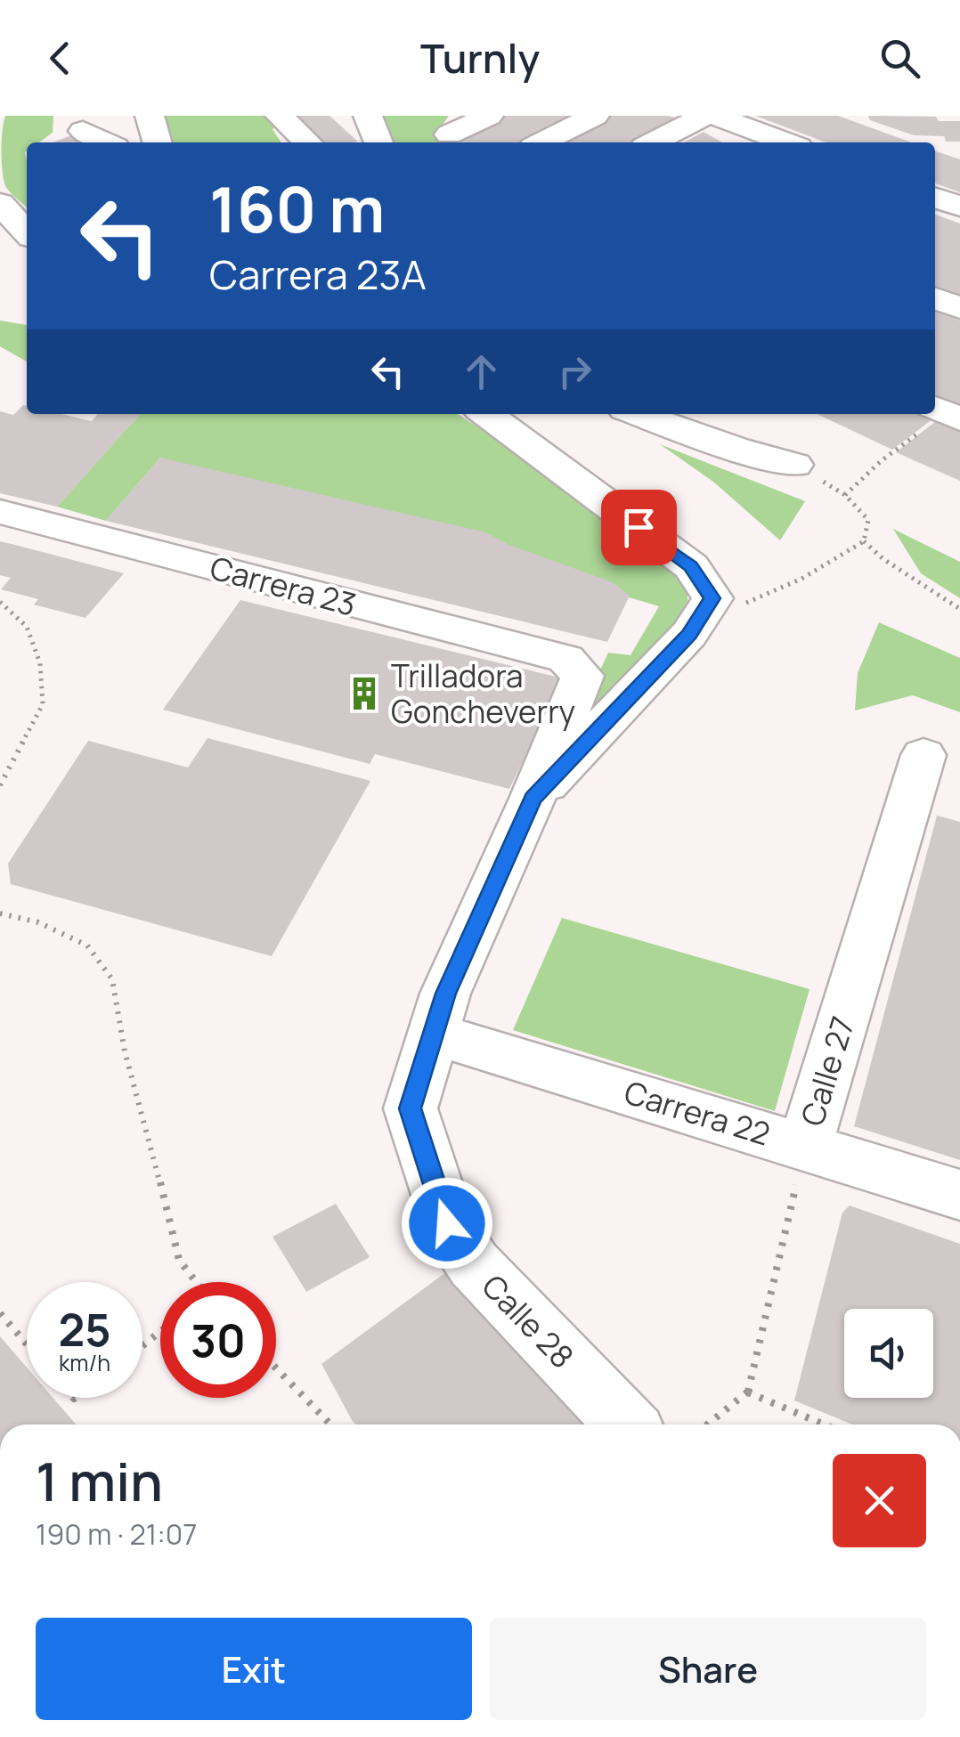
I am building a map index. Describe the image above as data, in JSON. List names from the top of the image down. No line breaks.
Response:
{"streets":{"street":["Carrera 23","Calle 27","Carrera 22","Calle 28"]},"crossings":[["Carrera 23","Calle 28"],["Calle 27","Carrera 22"],["Carrera 22","Calle 28"]],"places":{"building":["Trilladora Goncheverry"]},"page":{"header":"Turnly","turn":["160 m","Carrera 23A"],"speed":"25 km/h","limit":"30","heading":["1 min","190 m · 21:07"],"buttons":["Exit","Share"]}}
